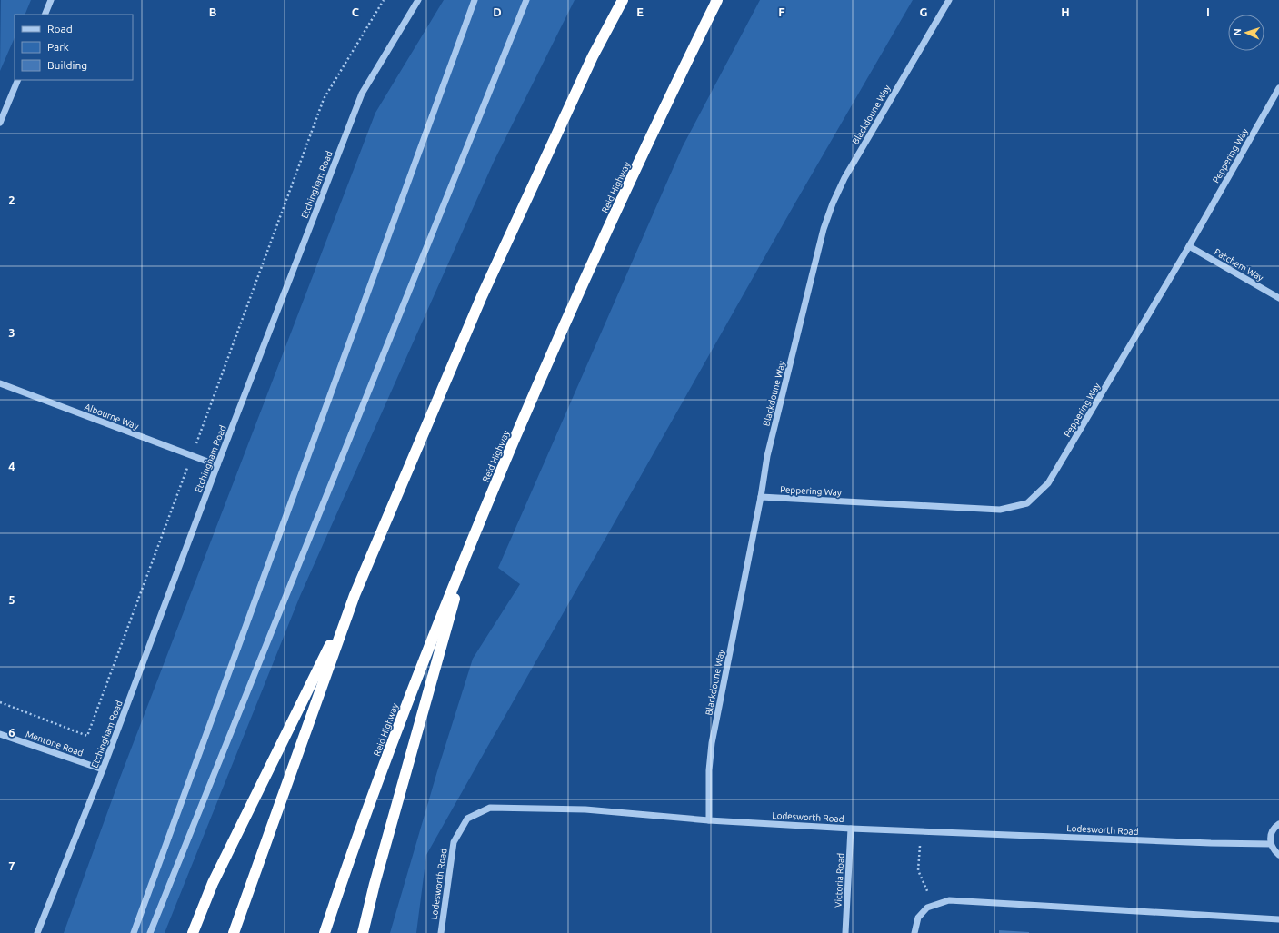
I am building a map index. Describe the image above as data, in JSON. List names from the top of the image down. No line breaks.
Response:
{"streets":{"highway":["Reid Highway"],"street":["Blackdoune Way","Peppering Way","Etchingham Road","Patchem Way","Albourne Way","Mentone Road","Lodesworth Road","Victoria Road"]},"crossings":[["Blackdoune Way","Peppering Way"],["Blackdoune Way","Lodesworth Road"],["Peppering Way","Patchem Way"],["Etchingham Road","Albourne Way"],["Etchingham Road","Mentone Road"],["Lodesworth Road","Victoria Road"]],"legend":["Road","Park","Building"],"north":"left","grid":{"columns":["B","C","D","E","F","G","H","I"],"rows":["2","3","4","5","6","7"]}}
